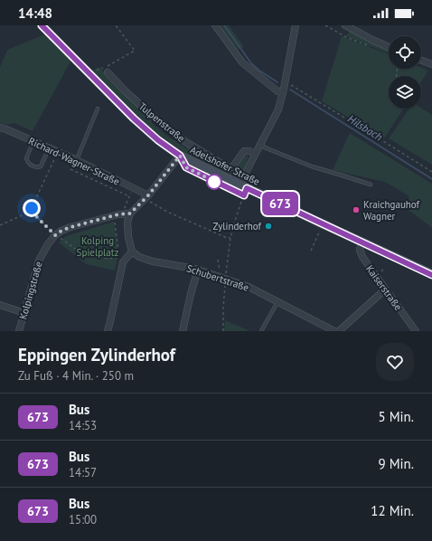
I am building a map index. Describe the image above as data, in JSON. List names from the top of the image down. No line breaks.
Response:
{"streets":{"street":["Tulpenstraße","Richard-Wagner-Straße","Adelshofer Straße","Schubertstraße","Kaiserstraße","Kolpingstraße"]},"crossings":[["Adelshofer Straße","Kaiserstraße"]],"water":["Hilsbach"],"parks":["Kolping Spielplatz"],"places":["Kraichgauhof Wagner","Zylinderhof"],"lines":["bus line 673"],"page":{"status":"14:48","on_map":"673","heading":["Eppingen Zylinderhof","Zu Fuß · 4 Min. · 250 m"],"list":[{"mark":"673","name":"Bus","note":"14:53","value":"5 Min."},{"mark":"673","name":"Bus","note":"14:57","value":"9 Min."},{"mark":"673","name":"Bus","note":"15:00","value":"12 Min."}]}}
